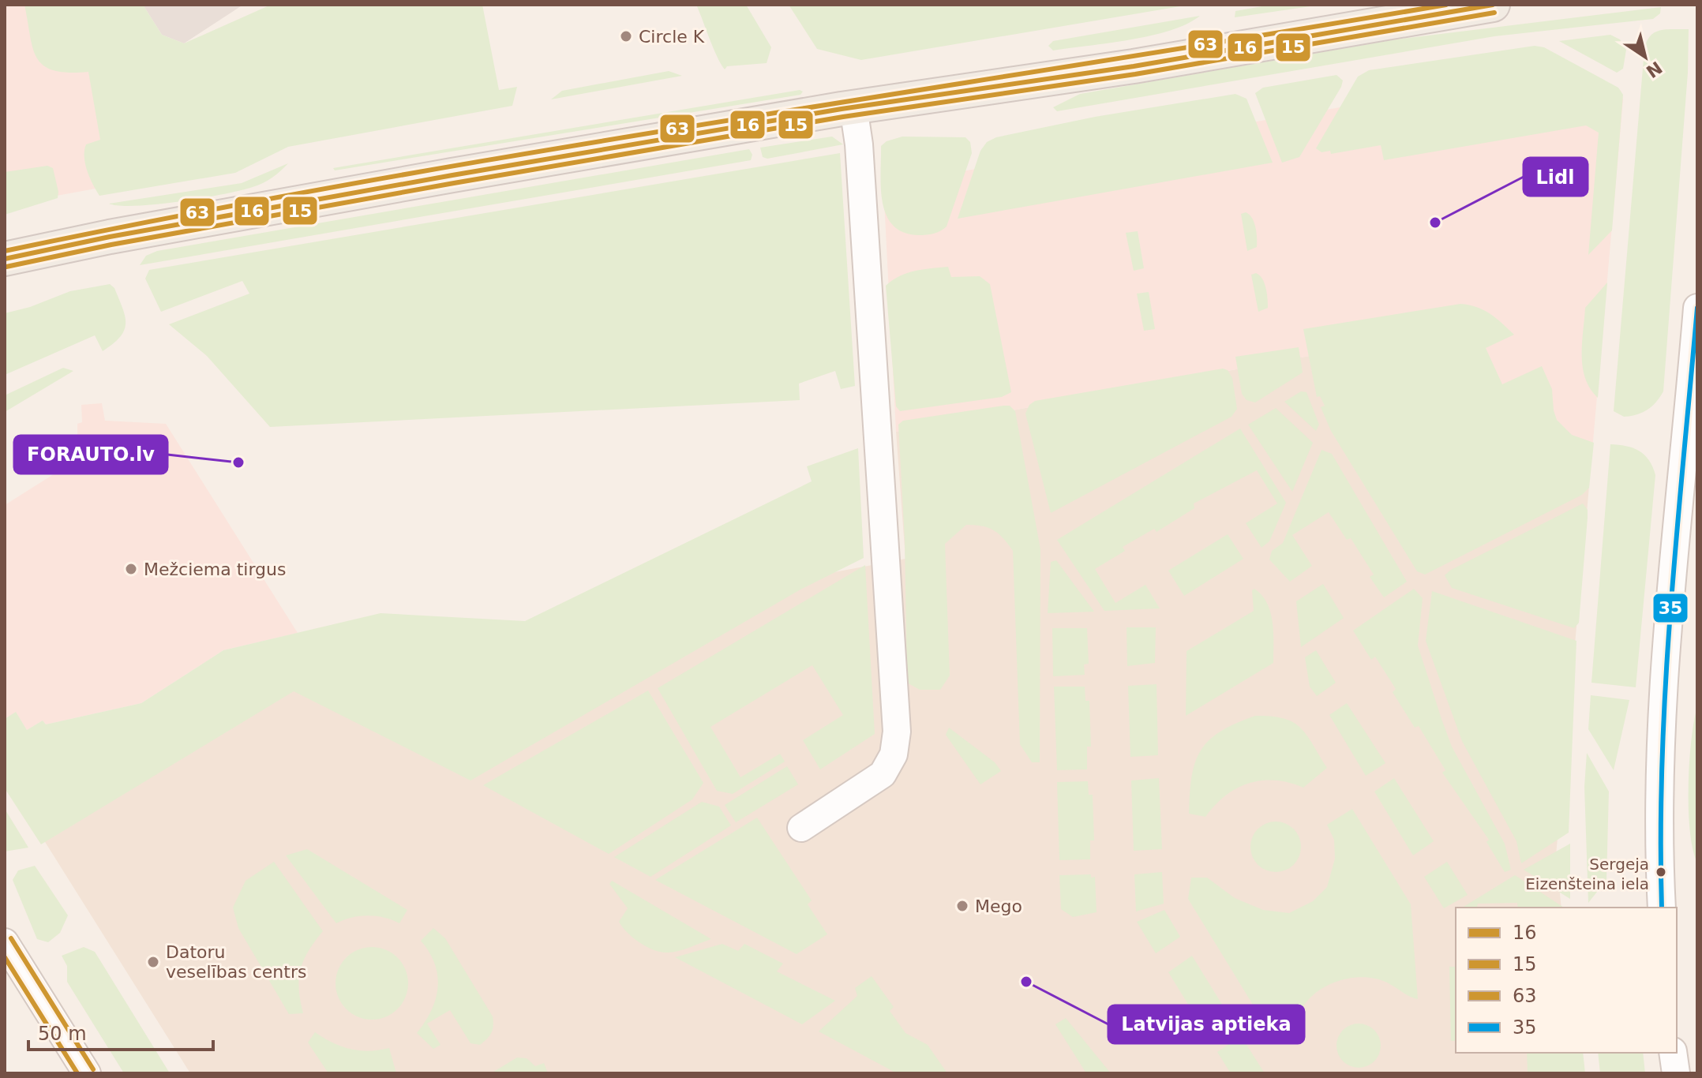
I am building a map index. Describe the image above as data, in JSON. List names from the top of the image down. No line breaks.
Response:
{"places":["Circle K","Lidl","FORAUTO.lv","Mežciema tirgus","Sergeja Eizenšteina iela","Mego","Datoru veselības centrs","Latvijas aptieka"],"lines":["transit line 16","transit line 63","transit line 15","transit line 35"],"legend":["16","15","63","35"],"scale_bar":"50 m","north":"bottom right"}
